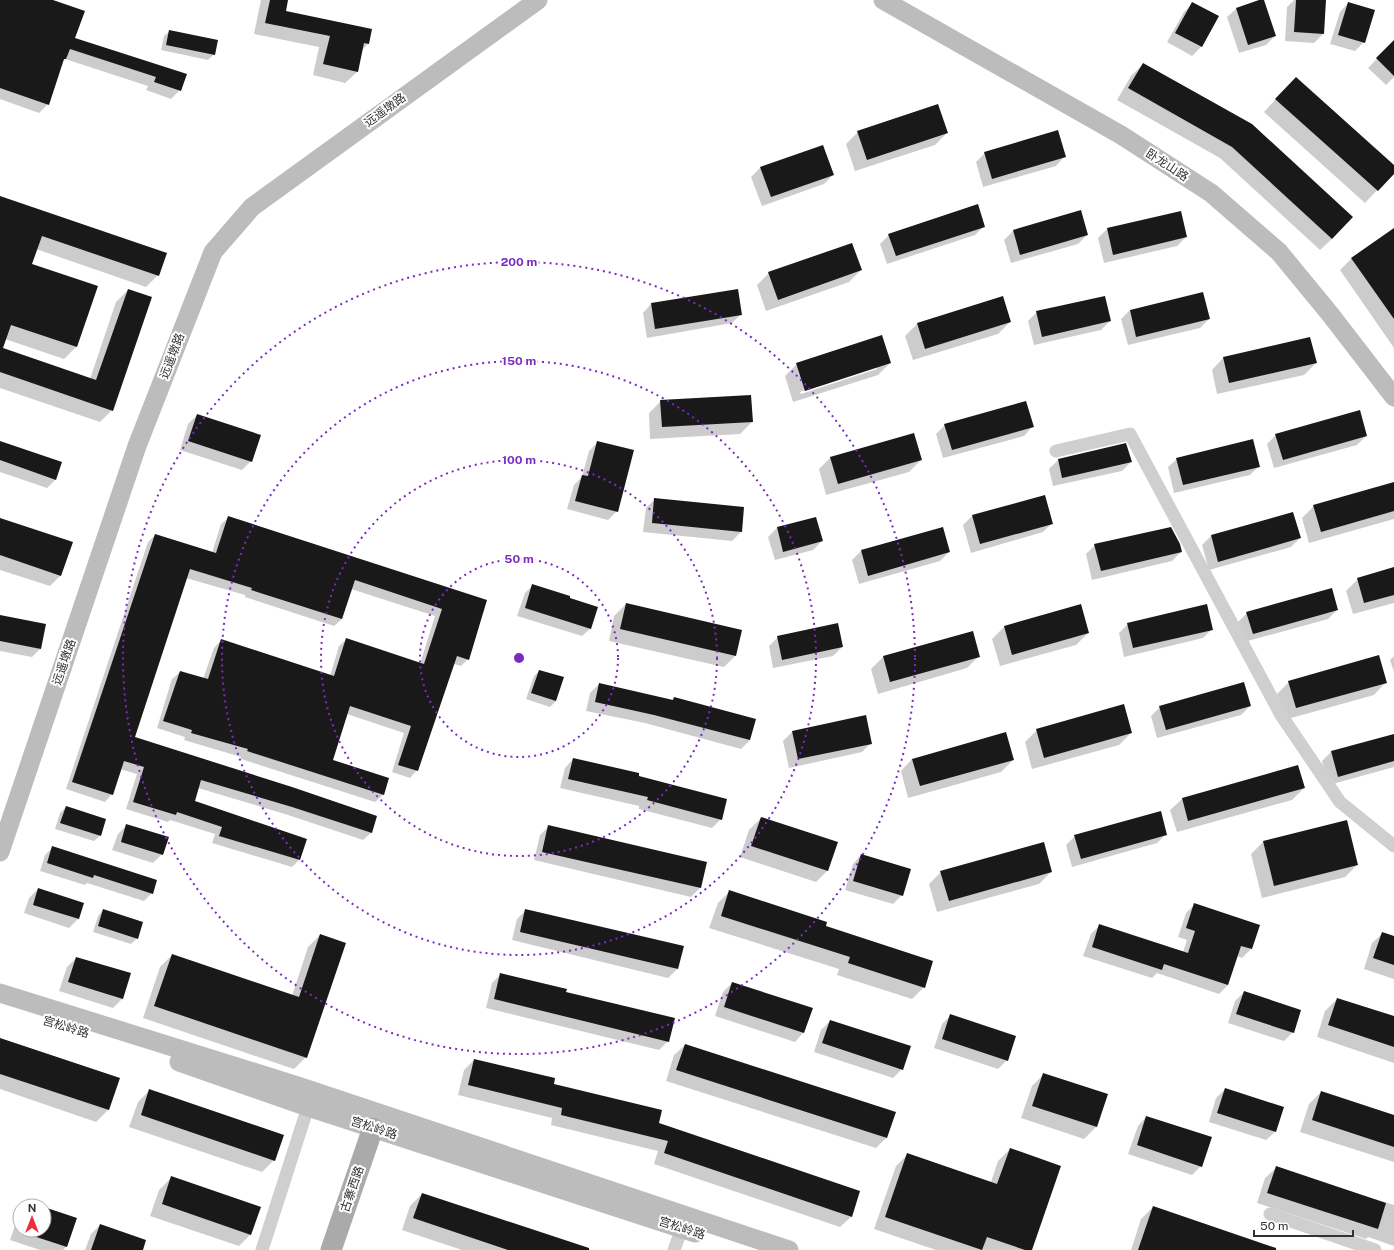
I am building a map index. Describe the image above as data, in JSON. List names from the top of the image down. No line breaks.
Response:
{"streets":{"main road":["古寨西路"],"street":["远遥墩路","卧龙山路","宫松岭路"]},"crossings":[["宫松岭路","古寨西路"]],"scale_bar":"50 m","north":"top","rings":["200 m","150 m","100 m","50 m"]}
